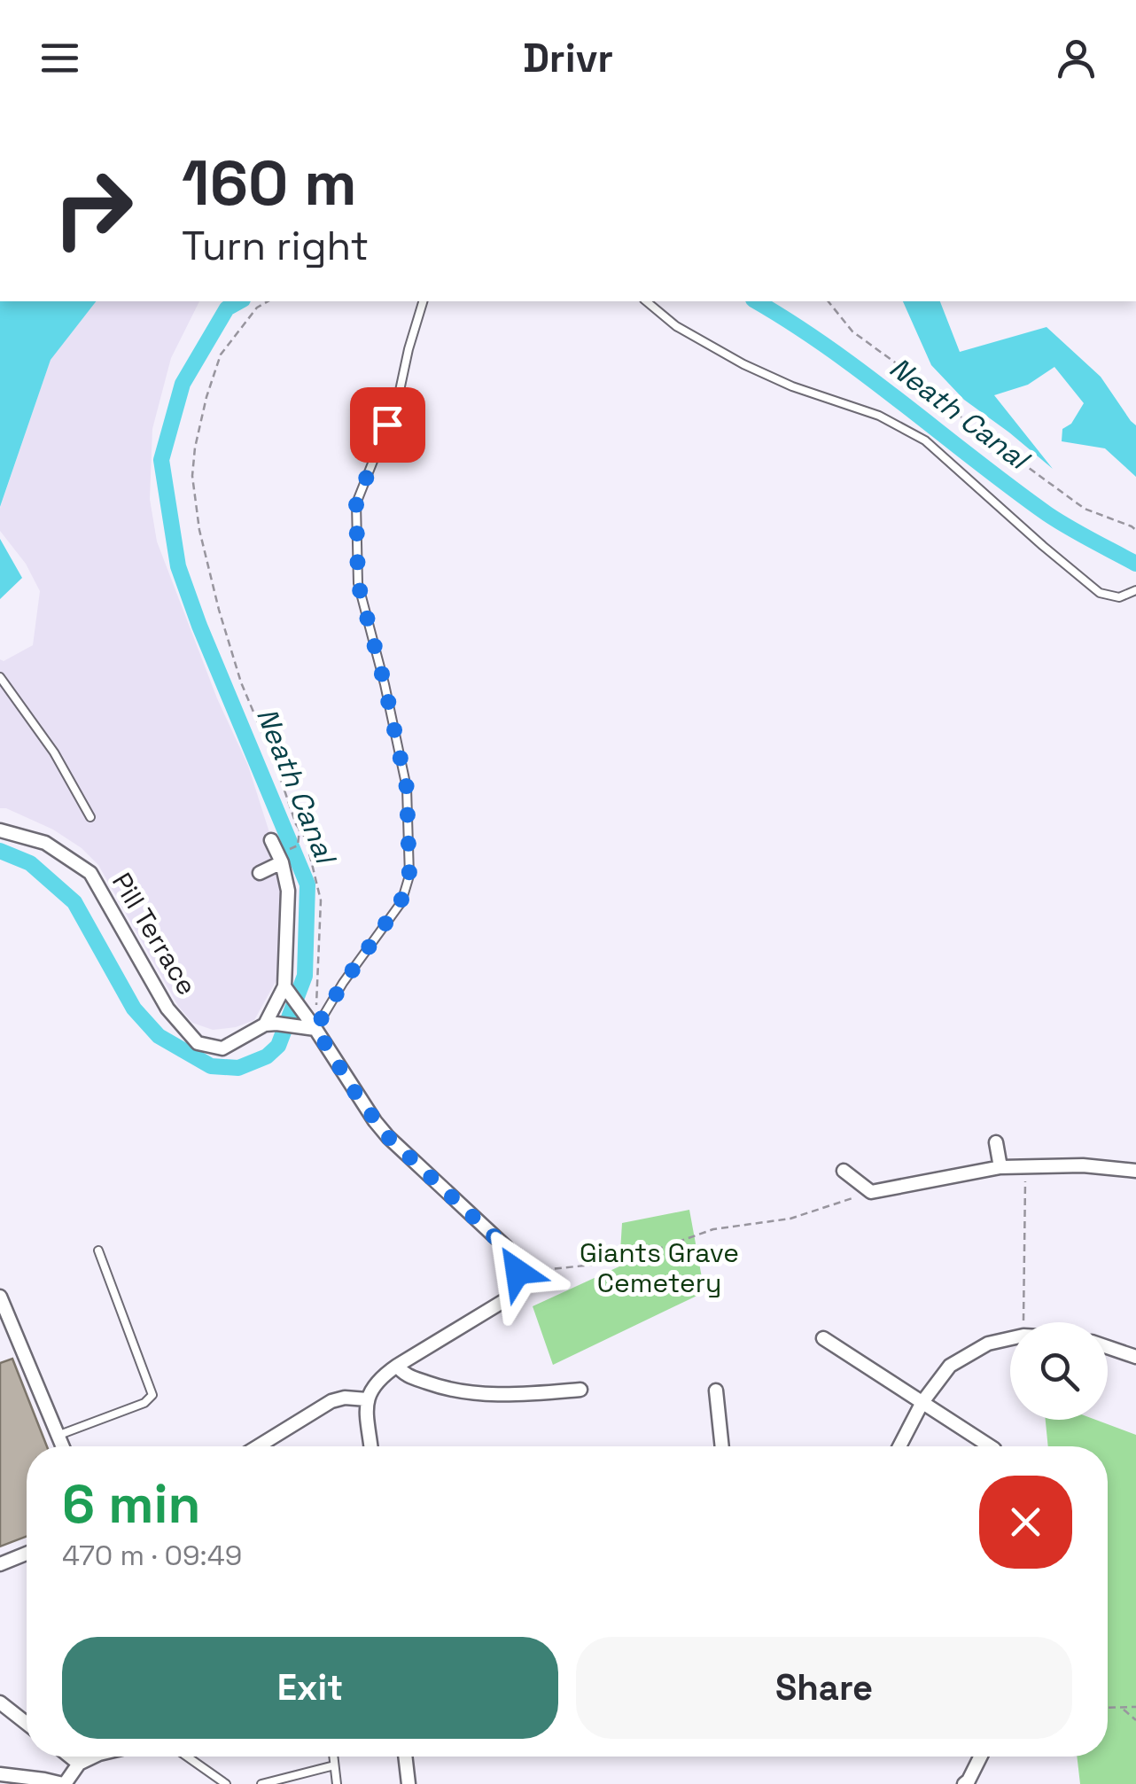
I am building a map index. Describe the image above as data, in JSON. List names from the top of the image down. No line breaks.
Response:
{"streets":{"street":["Pill Terrace"]},"water":["Neath Canal"],"parks":["Giants Grave Cemetery"],"page":{"header":"Drivr","turn":["160 m","Turn right"],"heading":["6 min","470 m · 09:49"],"buttons":["Exit","Share"]}}
